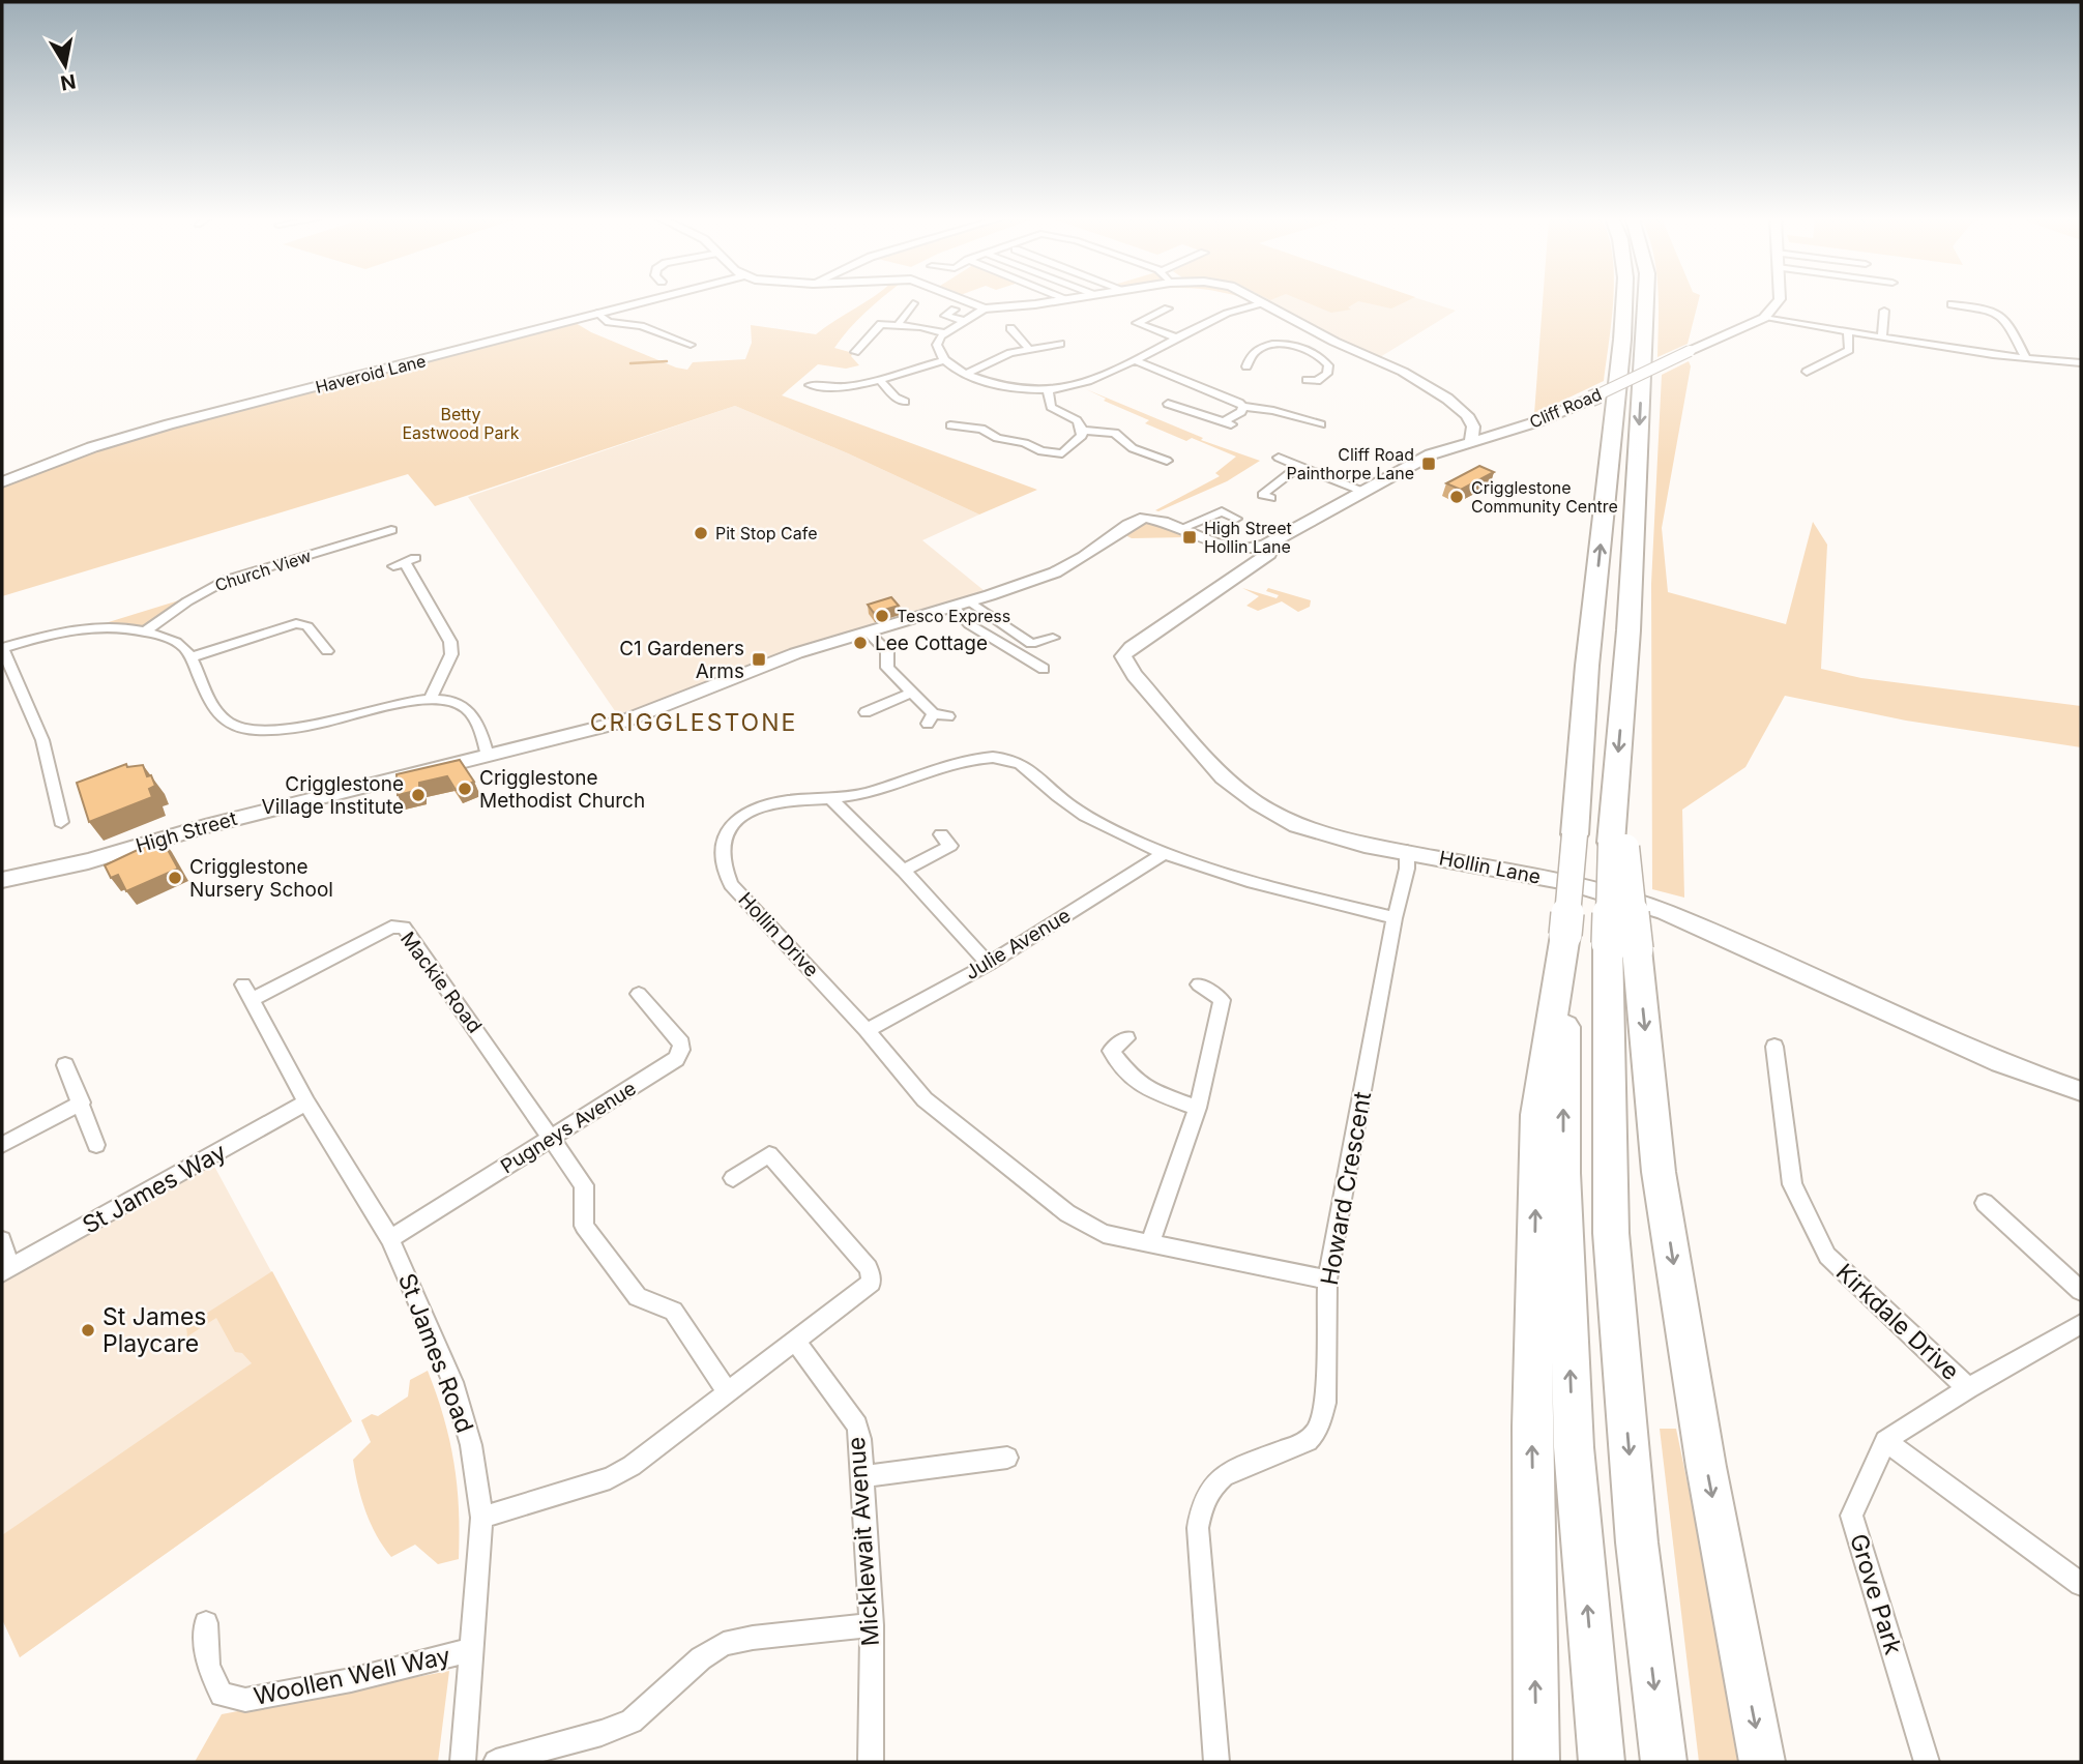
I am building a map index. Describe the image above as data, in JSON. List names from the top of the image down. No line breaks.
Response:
{"streets":{"street":["Haveroid Lane","Cliff Road","Church View","High Street","Hollin Lane","Hollin Drive","Julie Avenue","Mackie Road","Pugneys Avenue","St James Way","Howard Crescent","Kirkdale Drive","St James Road","Micklewait Avenue","Grove Park","Woollen Well Way"]},"crossings":[["Cliff Road","High Street"],["Cliff Road","Hollin Lane"],["High Street","Hollin Lane"],["Hollin Lane","Howard Crescent"],["Hollin Drive","Julie Avenue"],["Hollin Drive","Howard Crescent"],["Mackie Road","Pugneys Avenue"],["Mackie Road","St James Road"],["Pugneys Avenue","St James Road"],["St James Way","St James Road"],["St James Road","Woollen Well Way"]],"districts":["CRIGGLESTONE"],"parks":["Betty Eastwood Park"],"places":{"transit":["Cliff Road Painthorpe Lane","High Street Hollin Lane","C1 Gardeners Arms"],"other":["Crigglestone Community Centre","Pit Stop Cafe","Tesco Express","Lee Cottage","Crigglestone Methodist Church","Crigglestone Village Institute","Crigglestone Nursery School","St James Playcare"]},"north":"bottom"}
